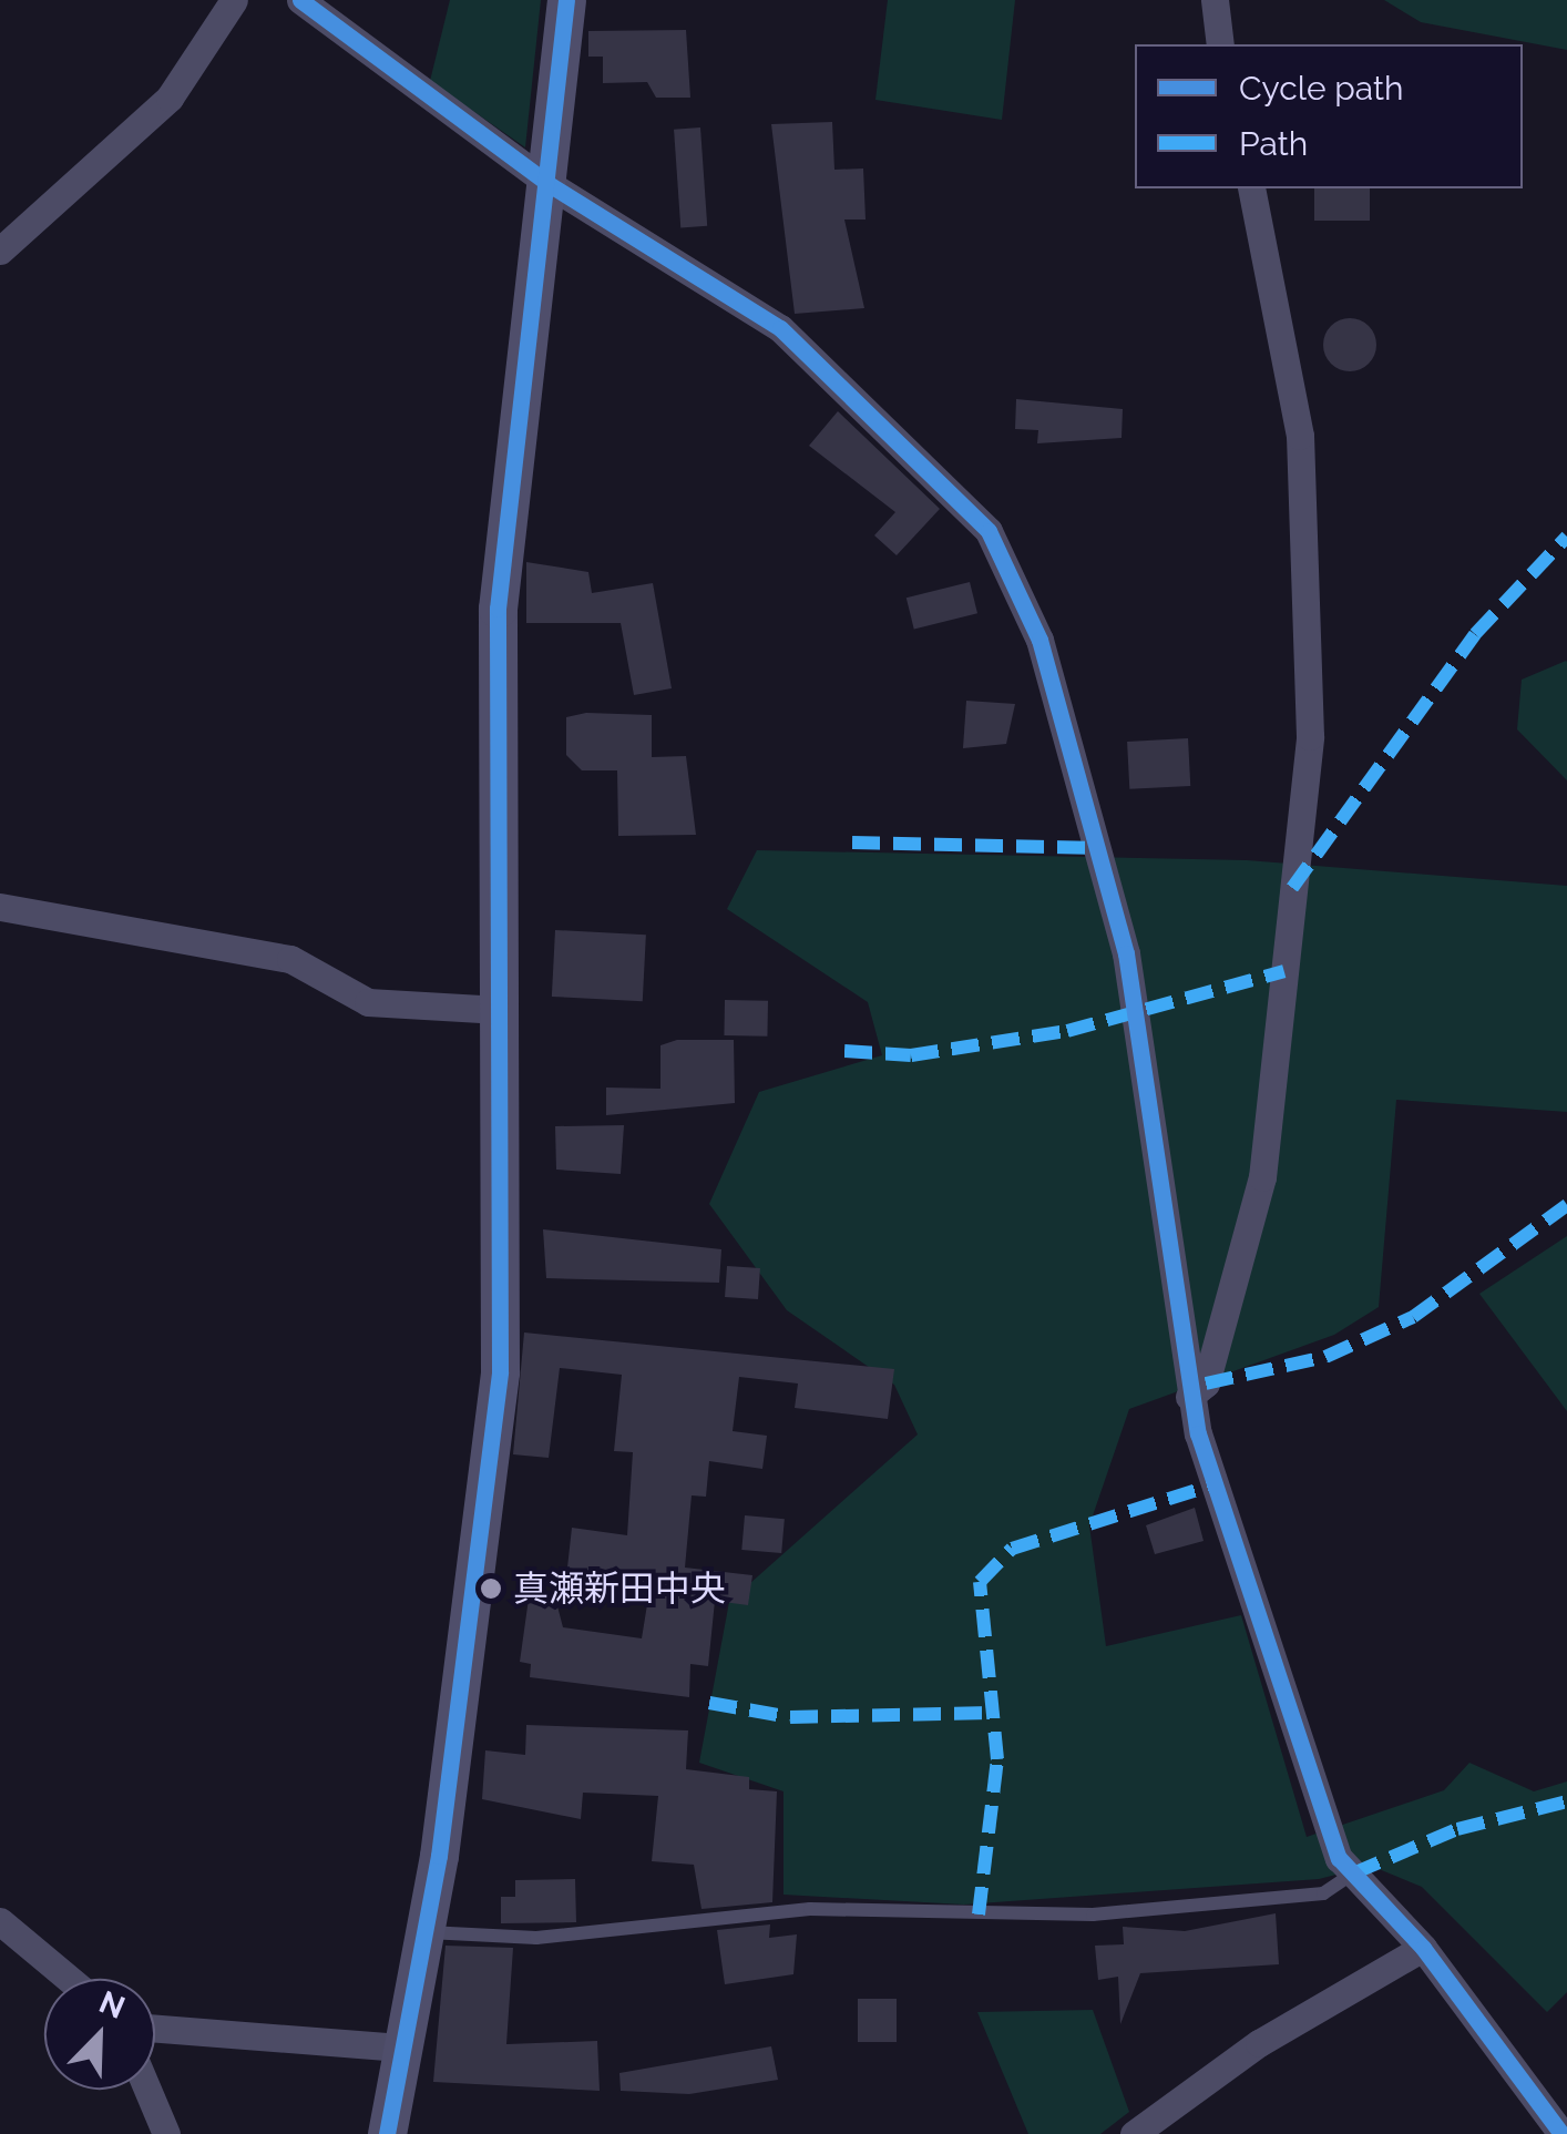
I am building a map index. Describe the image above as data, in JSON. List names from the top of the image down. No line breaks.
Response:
{"places":["真瀬新田中央"],"legend":["Cycle path","Path"],"north":"top right"}
